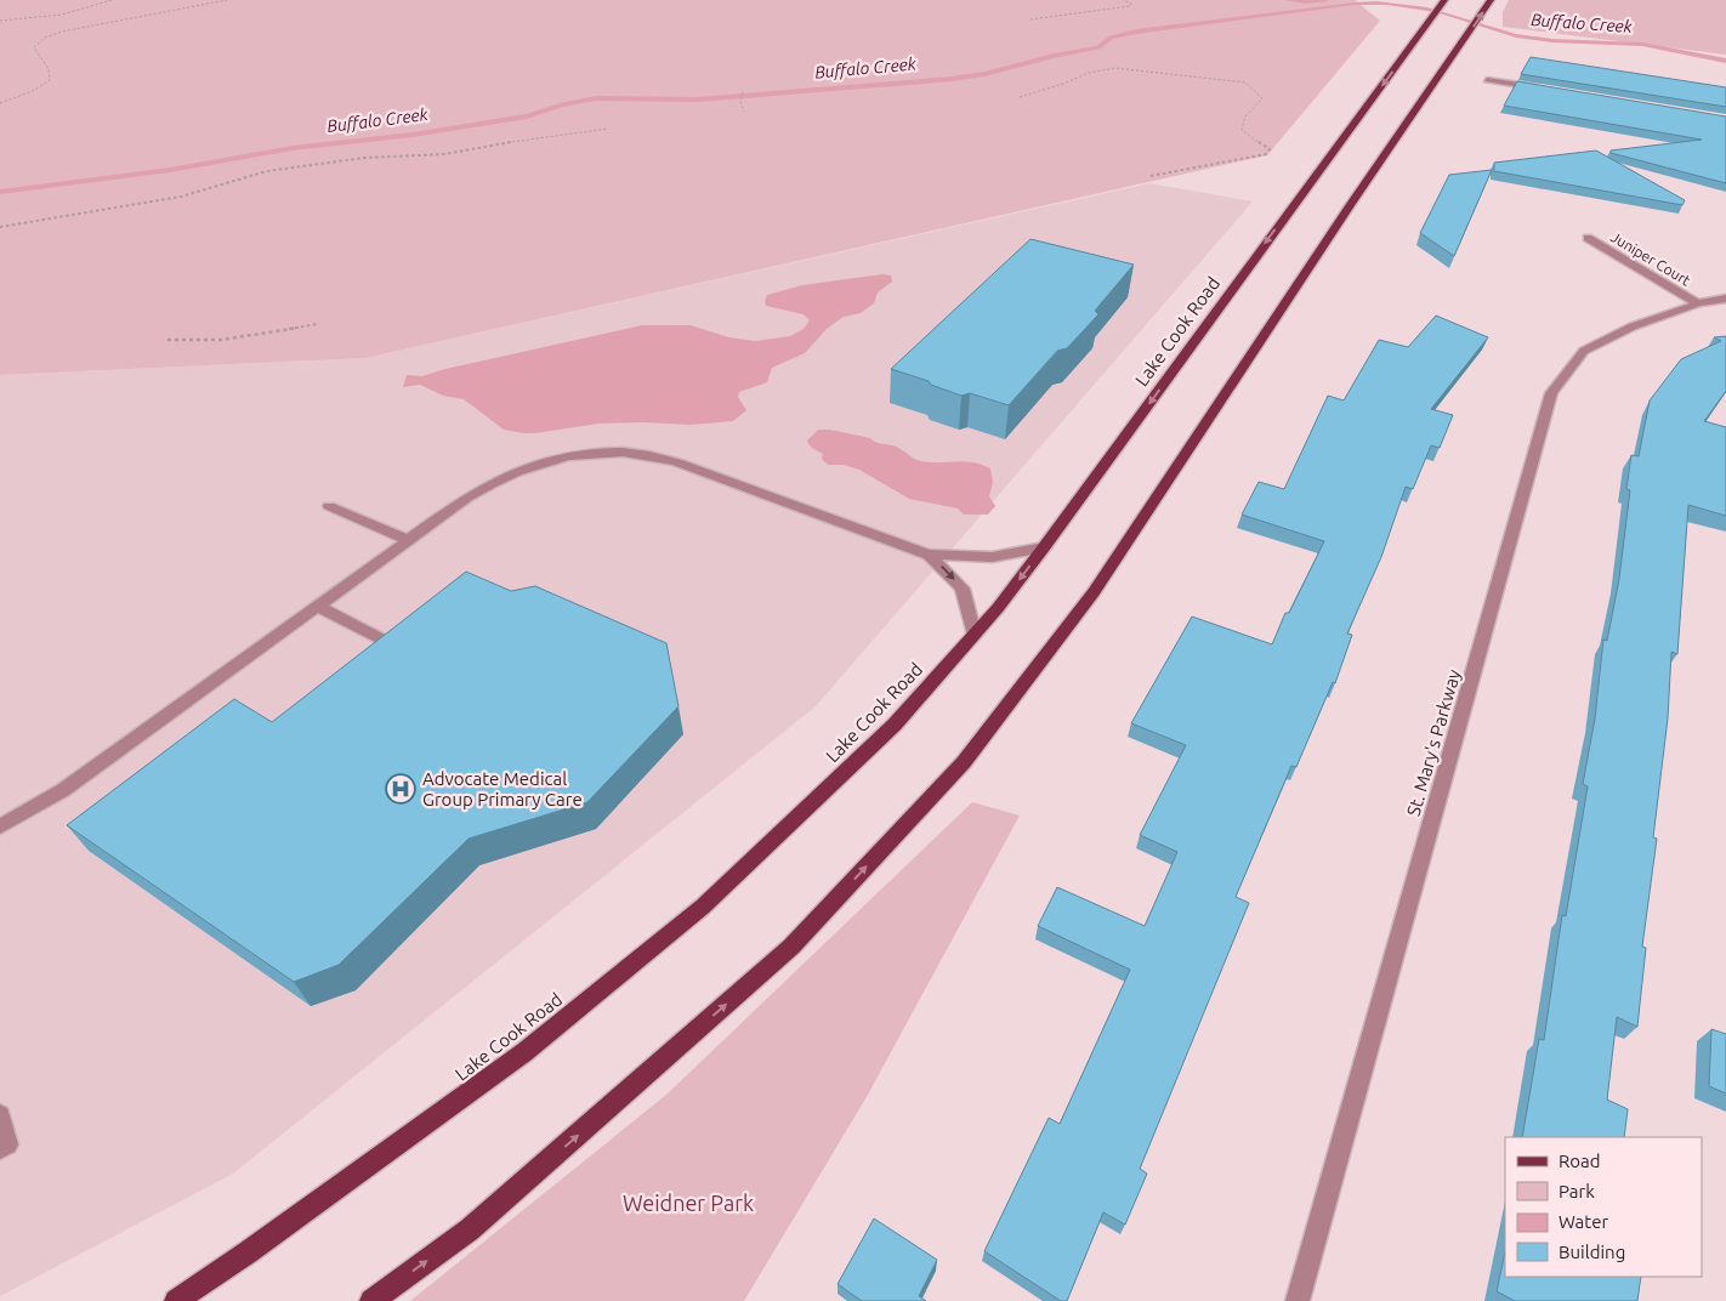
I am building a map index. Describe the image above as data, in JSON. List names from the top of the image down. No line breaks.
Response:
{"streets":{"main road":["Lake Cook Road"],"street":["Juniper Court","St. Mary's Parkway"]},"crossings":[["Juniper Court","St. Mary's Parkway"]],"water":["Buffalo Creek"],"parks":["Weidner Park"],"places":{"hospital":["Advocate Medical Group Primary Care"]},"legend":["Road","Park","Water","Building"]}
